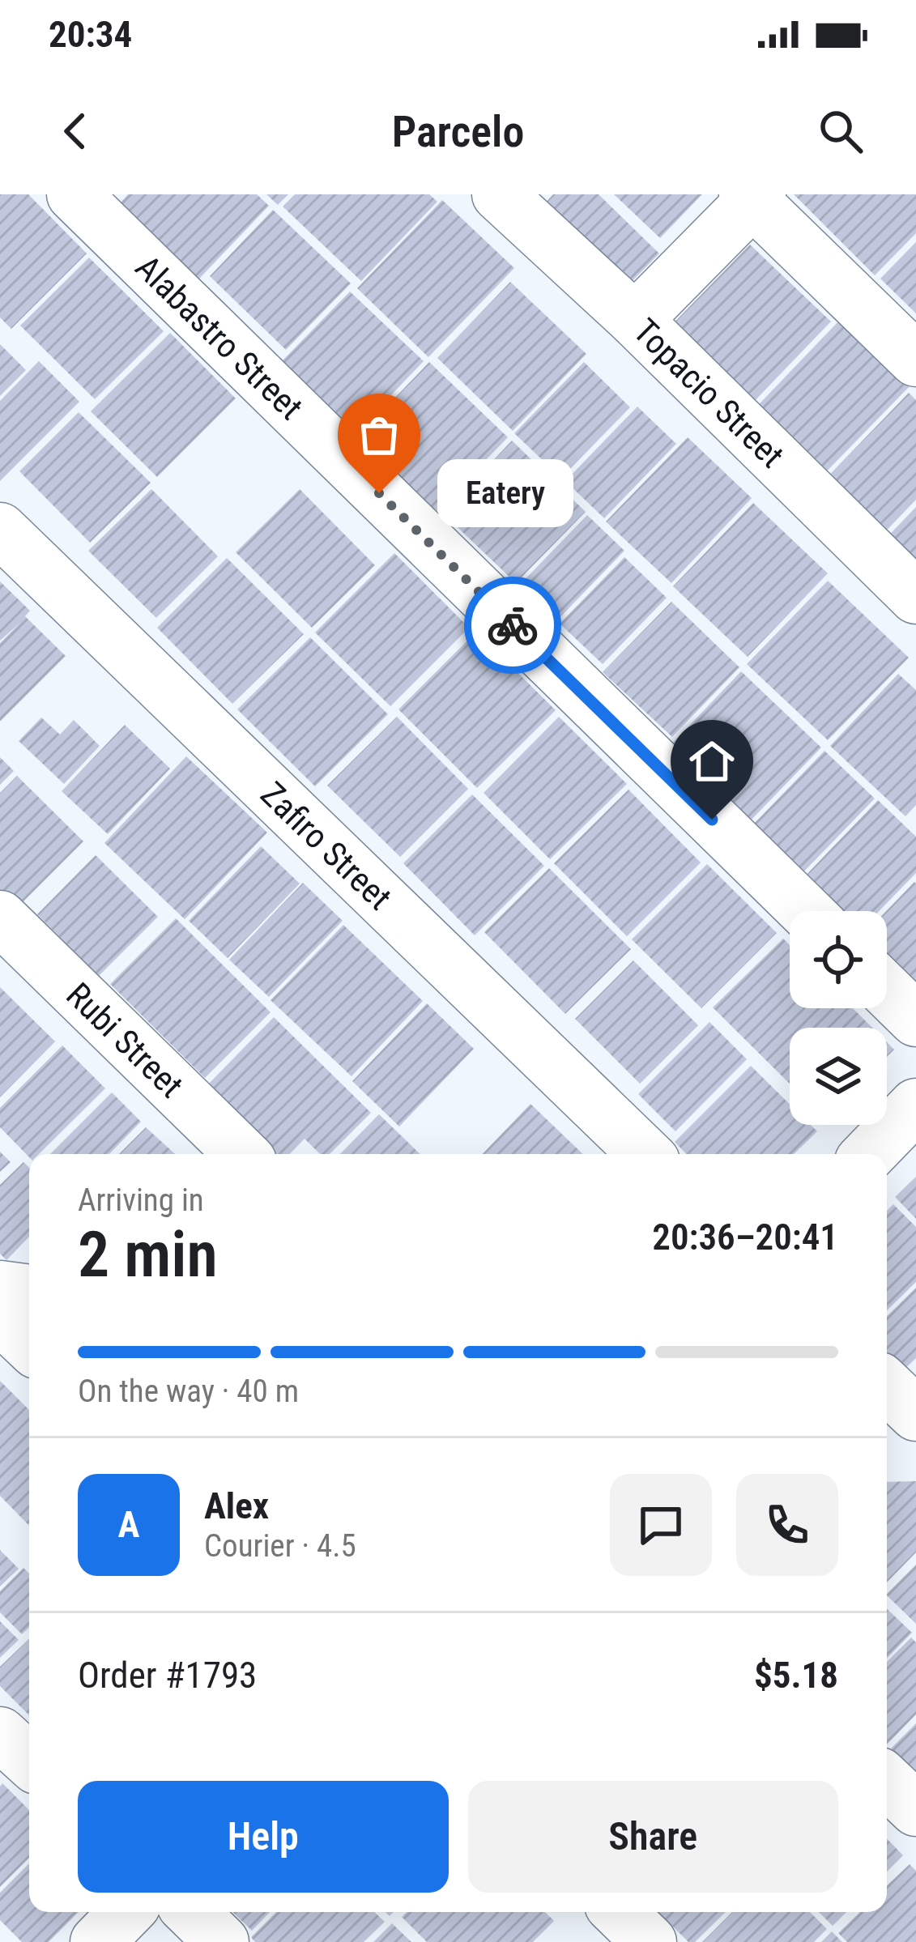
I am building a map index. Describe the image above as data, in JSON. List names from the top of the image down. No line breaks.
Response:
{"streets":{"street":["Alabastro Street","Topacio Street","Zafiro Street","Rubi Street"]},"places":["Eatery"],"page":{"status":"20:34","header":"Parcelo","bubble":"Eatery","heading":["2 min","Arriving in","20:36–20:41"],"panel":["Alex","Courier · 4.5","Order #1793","$5.18"],"bar":"On the way · 40 m","round":"A","buttons":["Help","Share"]}}
